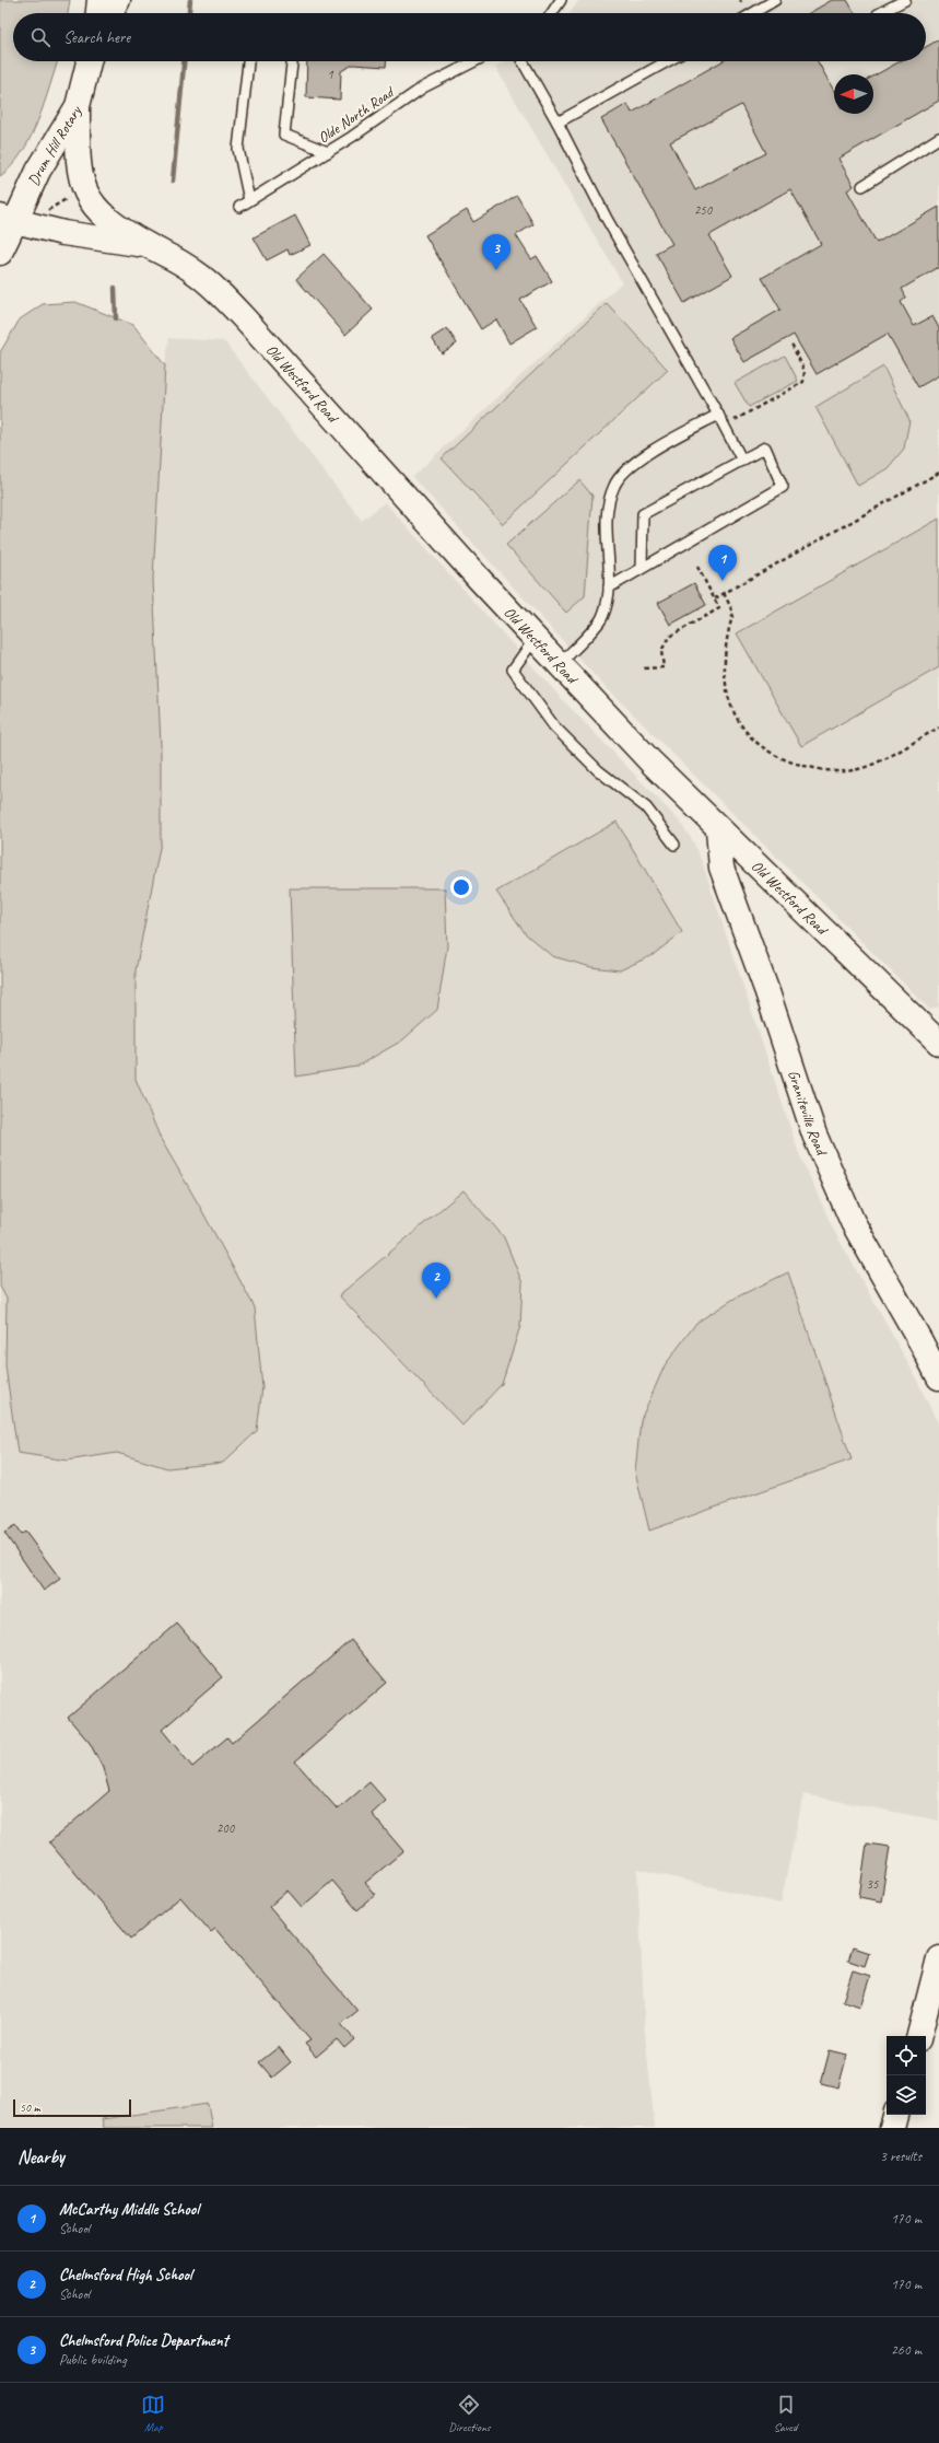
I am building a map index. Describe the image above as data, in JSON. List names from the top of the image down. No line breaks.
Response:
{"streets":{"main road":["Drum Hill Rotary","Old Westford Road","Graniteville Road"],"lane":["Olde North Road"]},"crossings":[["Drum Hill Rotary","Old Westford Road"],["Old Westford Road","Graniteville Road"]],"house_numbers":["1","250","200","35"],"scale_bar":"50 m","north":"left","page":{"search":"Search here","pins":["3","1","2"],"scale":"50 m","heading":["Nearby","3 results"],"list":[{"mark":"1","name":"McCarthy Middle School","note":"School","value":"170 m"},{"mark":"2","name":"Chelmsford High School","note":"School","value":"170 m"},{"mark":"3","name":"Chelmsford Police Department","note":"Public building","value":"260 m"}],"nav":["Map","Directions","Saved"]}}
